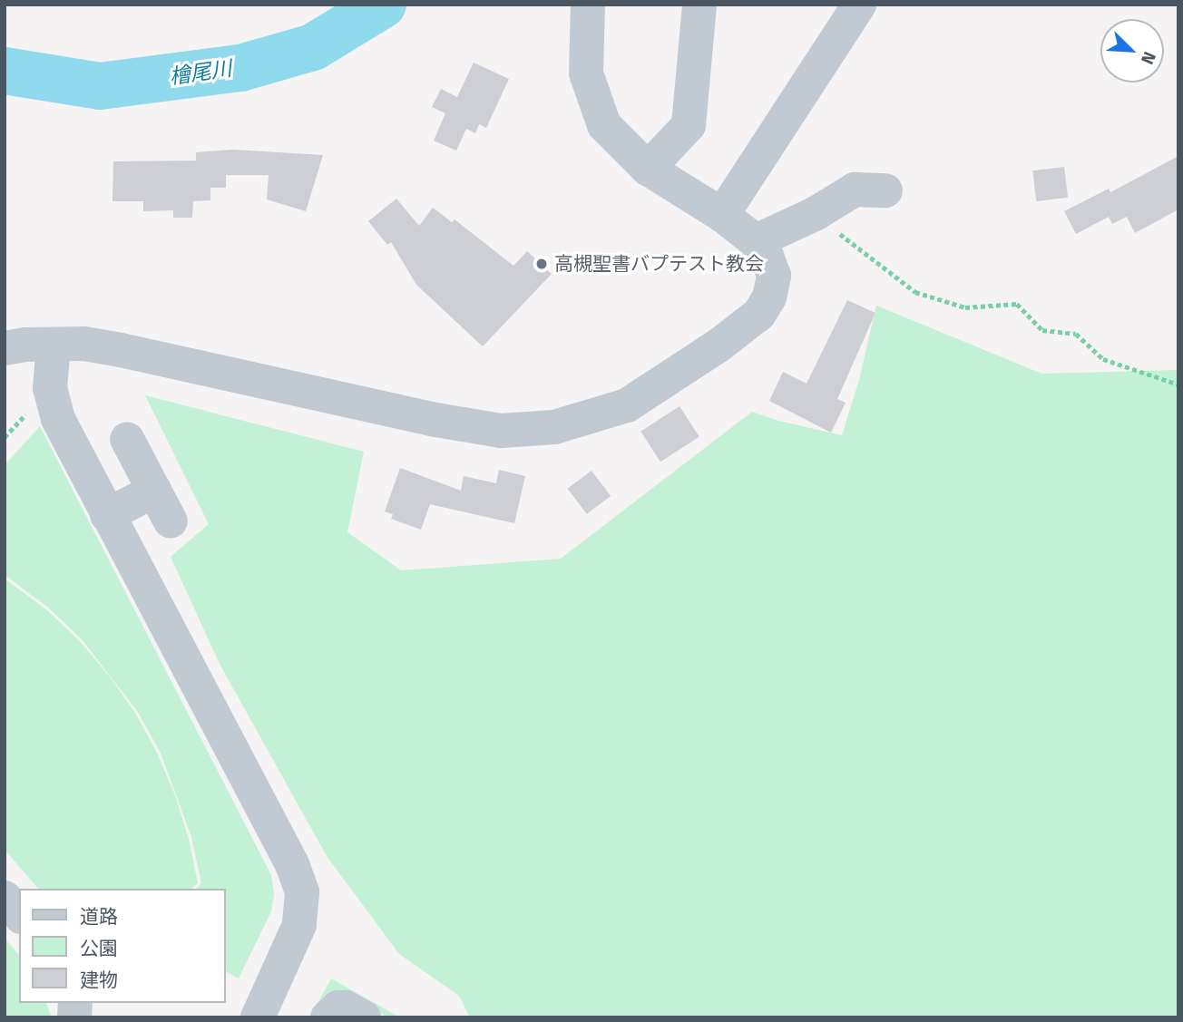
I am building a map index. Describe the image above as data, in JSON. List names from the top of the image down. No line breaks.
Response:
{"water":["檜尾川"],"places":["高槻聖書バプテスト教会"],"legend":["道路","公園","建物"],"north":"bottom right"}
